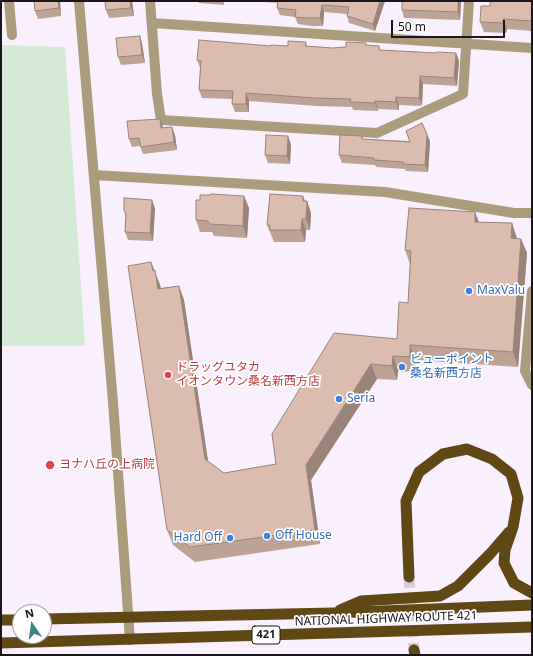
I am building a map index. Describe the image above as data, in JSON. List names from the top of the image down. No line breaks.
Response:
{"streets":{"highway":["NATIONAL HIGHWAY ROUTE 421","421"]},"places":["MaxValu","ビューポイント 桑名新西方店","ドラッグユタカ イオンタウン桑名新西方店","Seria","ヨナハ丘の上病院","Off House","Hard Off"],"scale_bar":"50 m","north":"top"}
